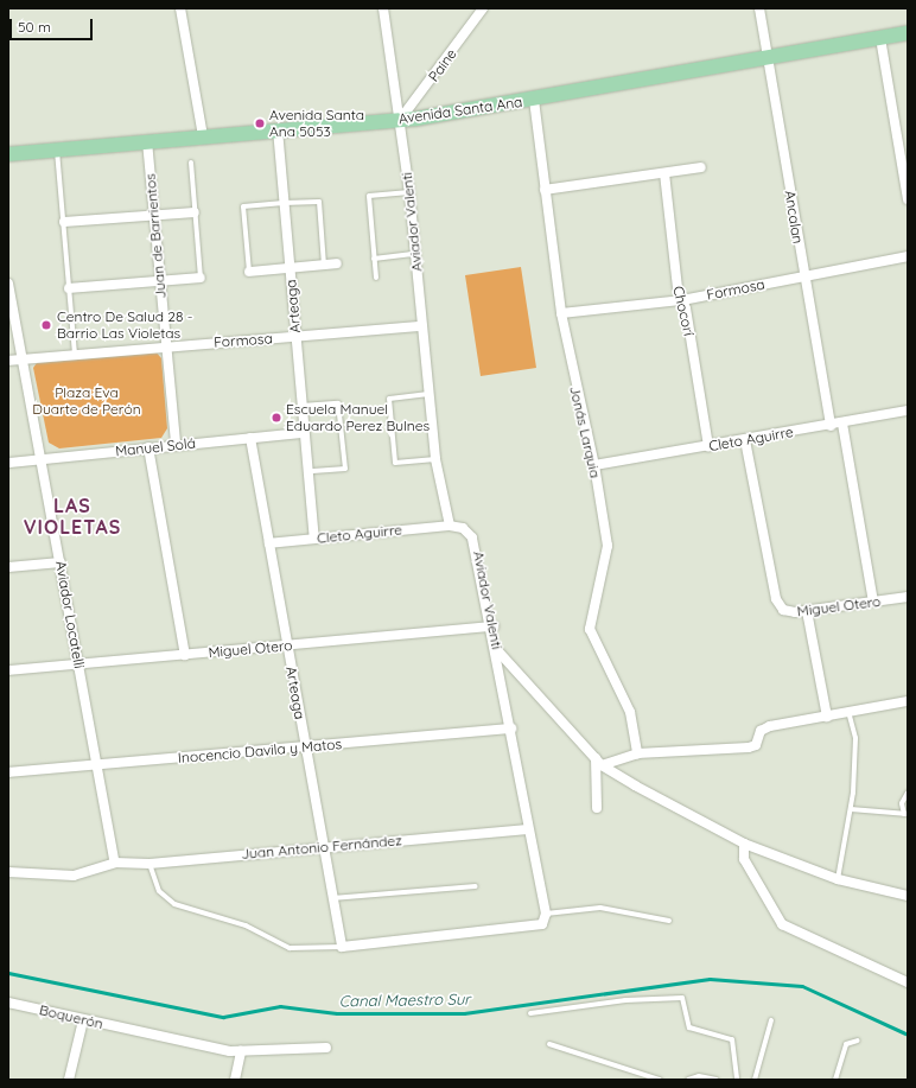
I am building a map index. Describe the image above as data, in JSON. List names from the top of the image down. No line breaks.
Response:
{"streets":{"main road":["Avenida Santa Ana"],"street":["Paine","Ancalan","Aviador Valenti","Juan de Barrientos","Formosa","Arteaga","Chocorí","Jonás Larquia","Cleto Aguirre","Manuel Solá","Miguel Otero","Aviador Locatelli","Inocencio Davila y Matos","Juan Antonio Fernández","Boquerón"]},"crossings":[["Paine","Avenida Santa Ana"],["Paine","Aviador Valenti"],["Avenida Santa Ana","Ancalan"],["Avenida Santa Ana","Aviador Valenti"],["Avenida Santa Ana","Juan de Barrientos"],["Avenida Santa Ana","Arteaga"],["Avenida Santa Ana","Jonás Larquia"],["Ancalan","Formosa"],["Ancalan","Cleto Aguirre"],["Aviador Valenti","Formosa"],["Aviador Valenti","Cleto Aguirre"],["Aviador Valenti","Miguel Otero"],["Aviador Valenti","Inocencio Davila y Matos"],["Aviador Valenti","Juan Antonio Fernández"],["Juan de Barrientos","Formosa"],["Juan de Barrientos","Manuel Solá"],["Formosa","Arteaga"],["Formosa","Chocorí"],["Formosa","Jonás Larquia"],["Formosa","Aviador Locatelli"],["Arteaga","Cleto Aguirre"],["Arteaga","Manuel Solá"],["Arteaga","Miguel Otero"],["Arteaga","Inocencio Davila y Matos"],["Arteaga","Juan Antonio Fernández"],["Chocorí","Cleto Aguirre"],["Jonás Larquia","Cleto Aguirre"],["Cleto Aguirre","Miguel Otero"],["Manuel Solá","Aviador Locatelli"],["Miguel Otero","Aviador Locatelli"],["Aviador Locatelli","Inocencio Davila y Matos"],["Aviador Locatelli","Juan Antonio Fernández"]],"districts":["LAS VIOLETAS"],"water":["Canal Maestro Sur"],"parks":["Plaza Eva Duarte de Perón"],"places":["Avenida Santa Ana 5053","Centro De Salud 28 - Barrio Las Violetas","Escuela Manuel Eduardo Perez Bulnes"],"scale_bar":"50 m"}
